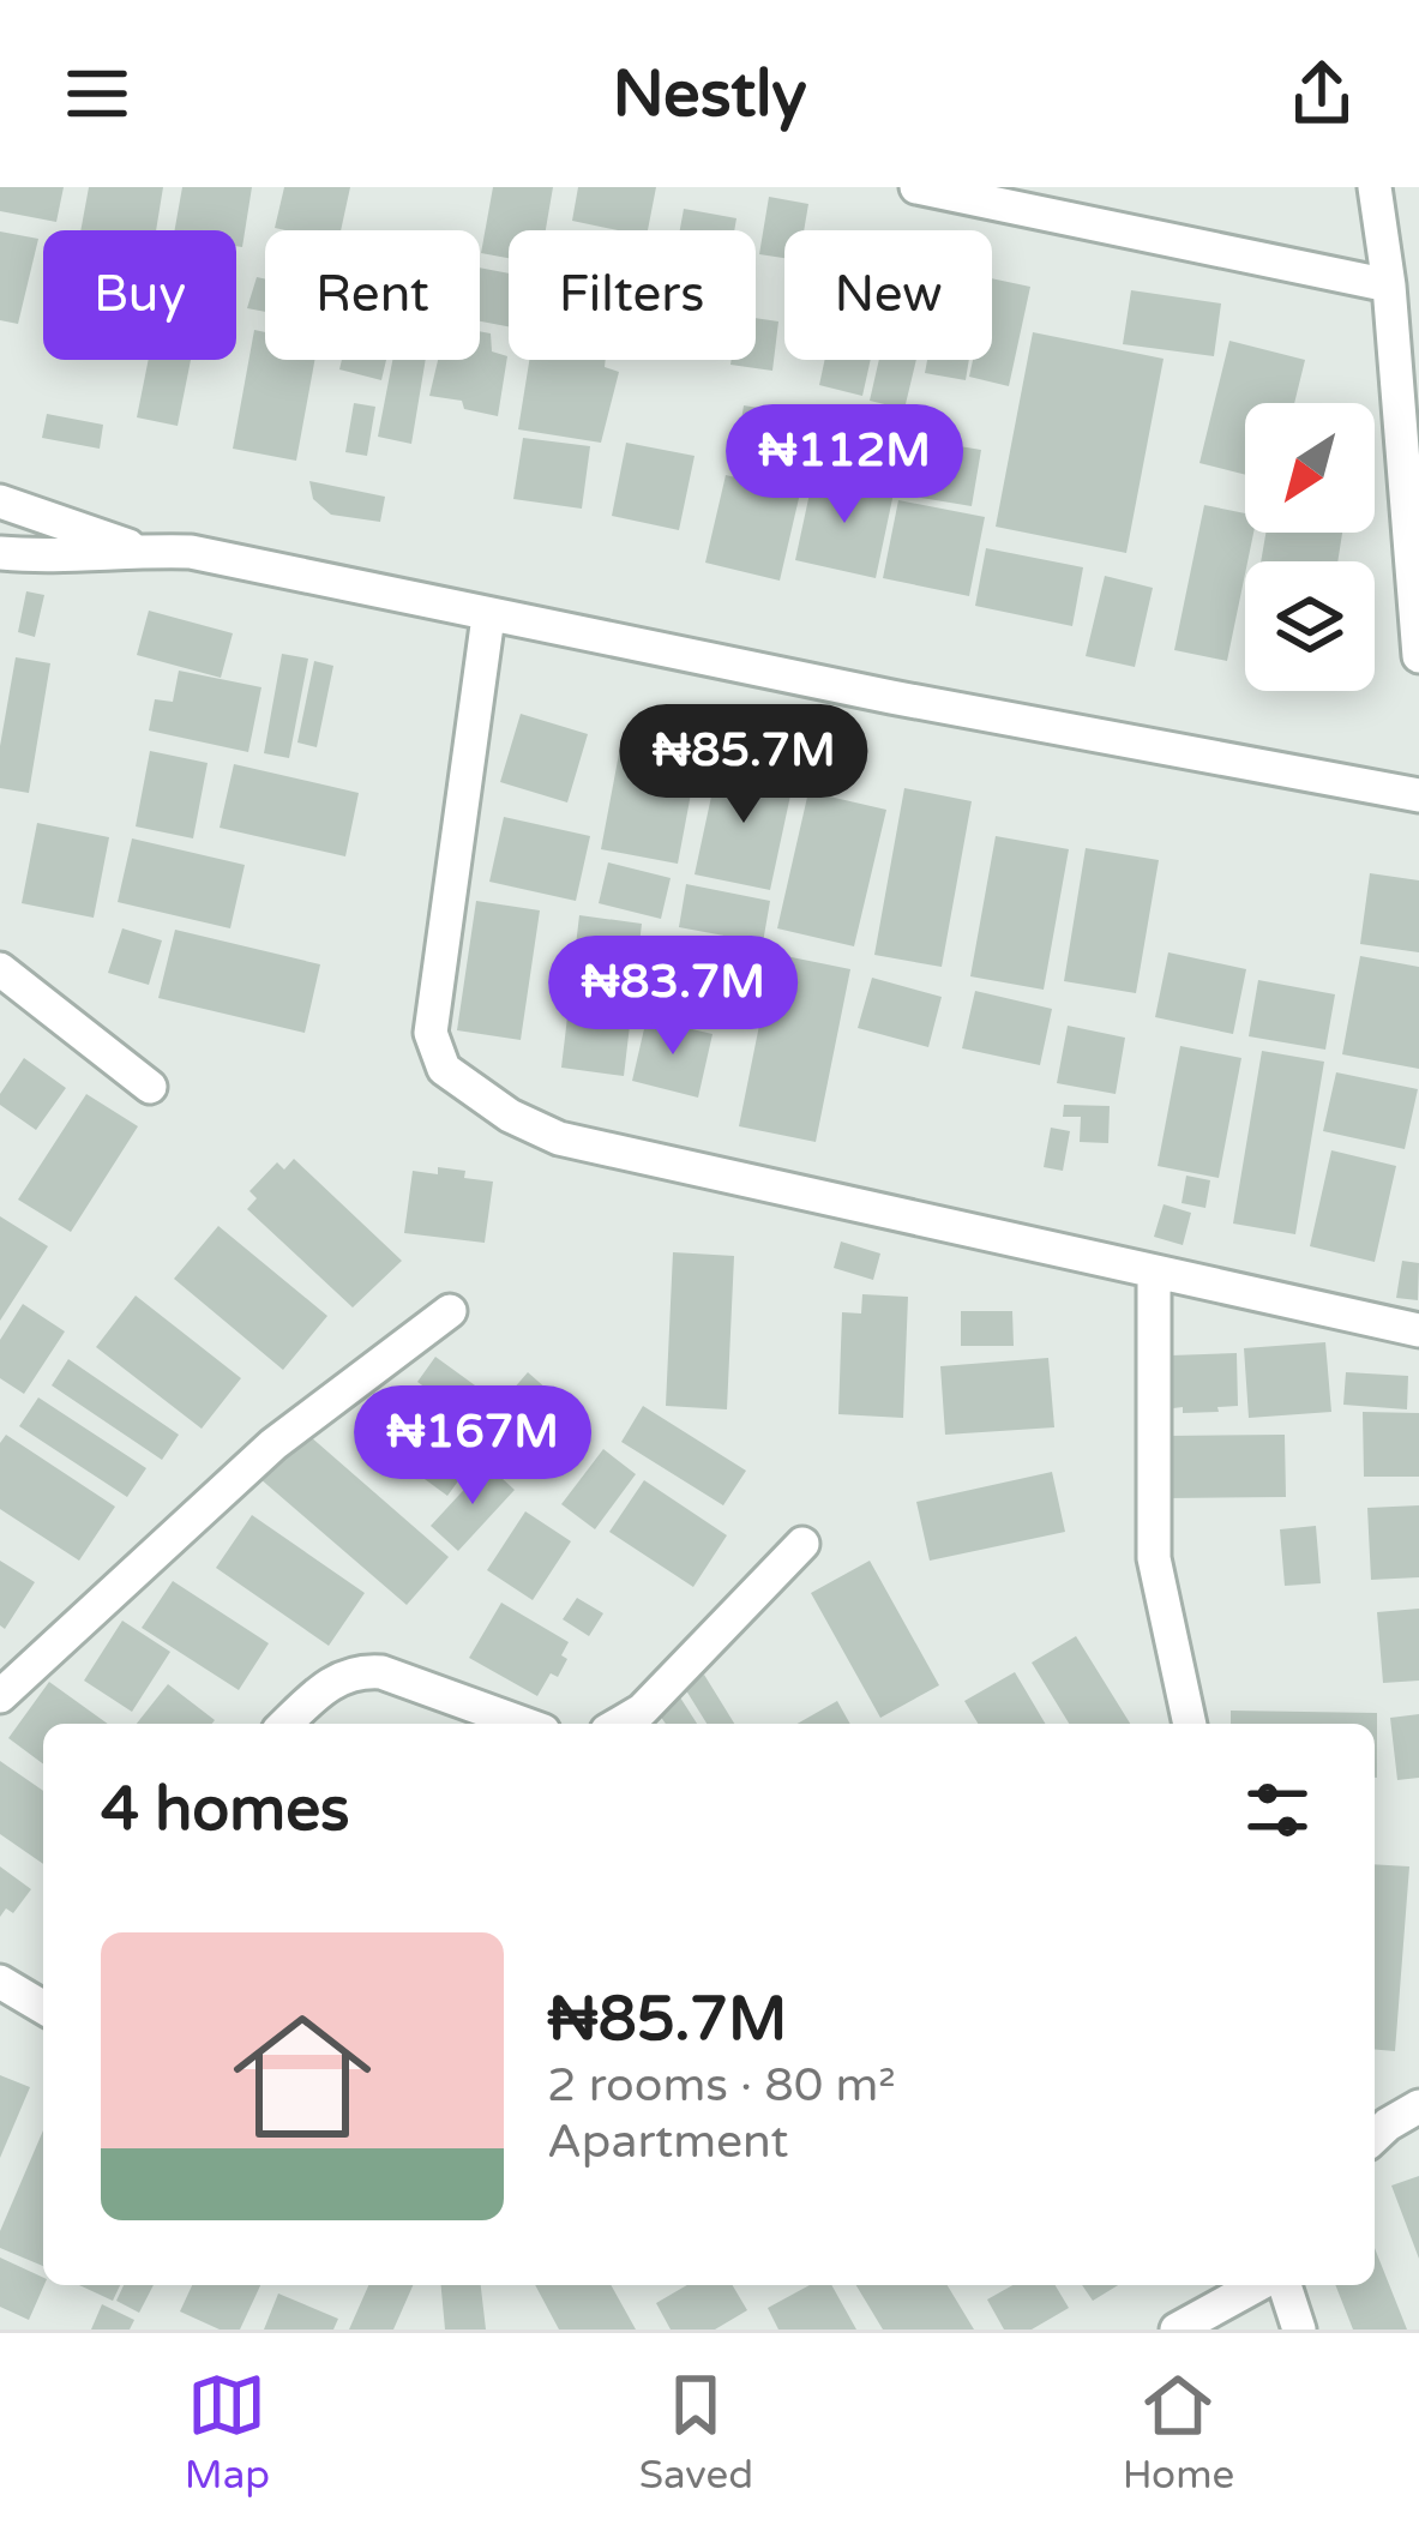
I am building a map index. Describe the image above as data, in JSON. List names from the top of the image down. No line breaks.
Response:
{"north":"bottom left","page":{"header":"Nestly","chip":["Buy","Rent","Filters","New"],"price":["₦112M","₦85.7M","₦83.7M","₦167M"],"heading":"4 homes","list":[{"name":"₦85.7M","note":"2 rooms · 80 m² · Apartment"}],"tabs":["Map","Saved","Home"]}}
